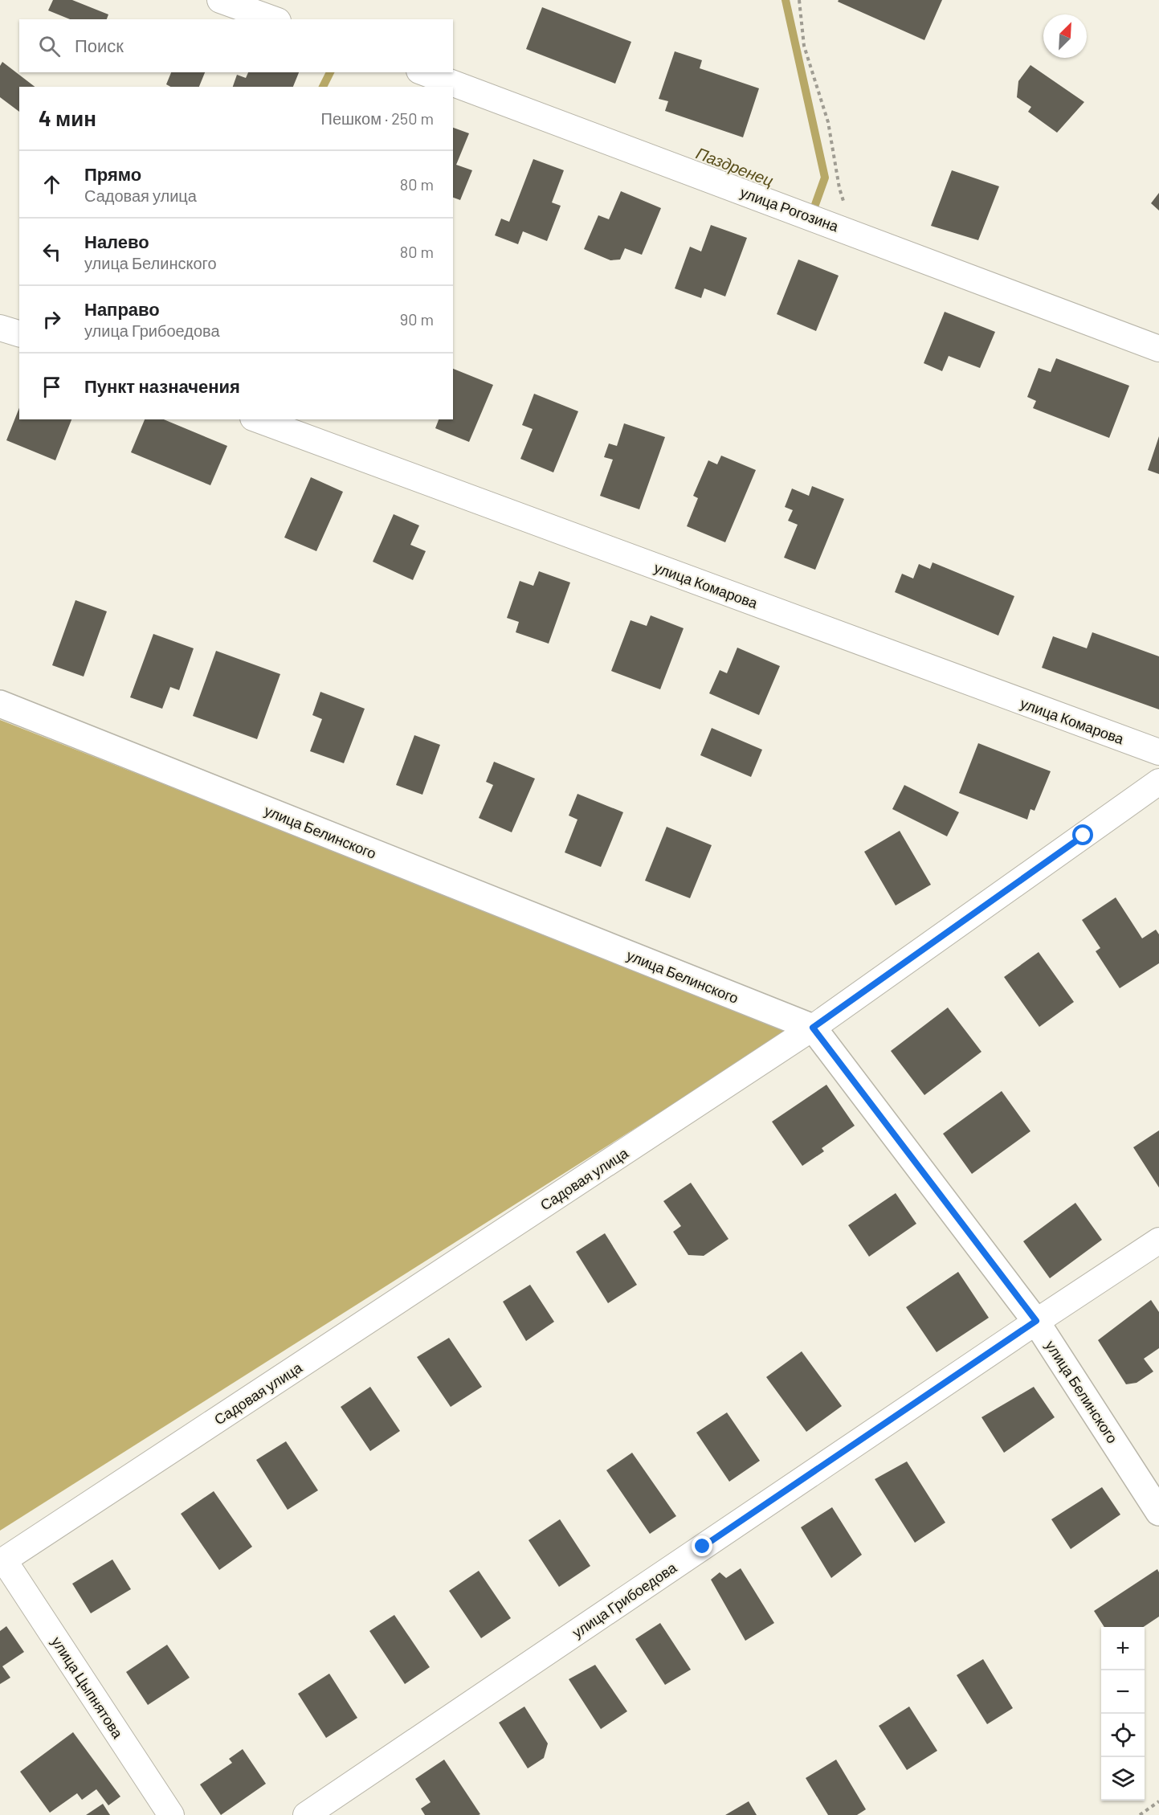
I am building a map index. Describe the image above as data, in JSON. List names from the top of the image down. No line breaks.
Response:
{"streets":{"street":["улица Рогозина","улица Комарова","улица Белинского","Садовая улица","улица Грибоедова","улица Цыпнятова"]},"crossings":[["улица Белинского","Садовая улица"],["улица Белинского","улица Грибоедова"],["Садовая улица","улица Цыпнятова"]],"water":["Паздренец"],"north":"top right","page":{"search":"Поиск","heading":["4 мин","Пешком · 250 m"],"list":[["Прямо","Садовая улица","80 m"],["Налево","улица Белинского","80 m"],["Направо","улица Грибоедова","90 m"],"Пункт назначения"],"map_buttons":["+","−"]}}
